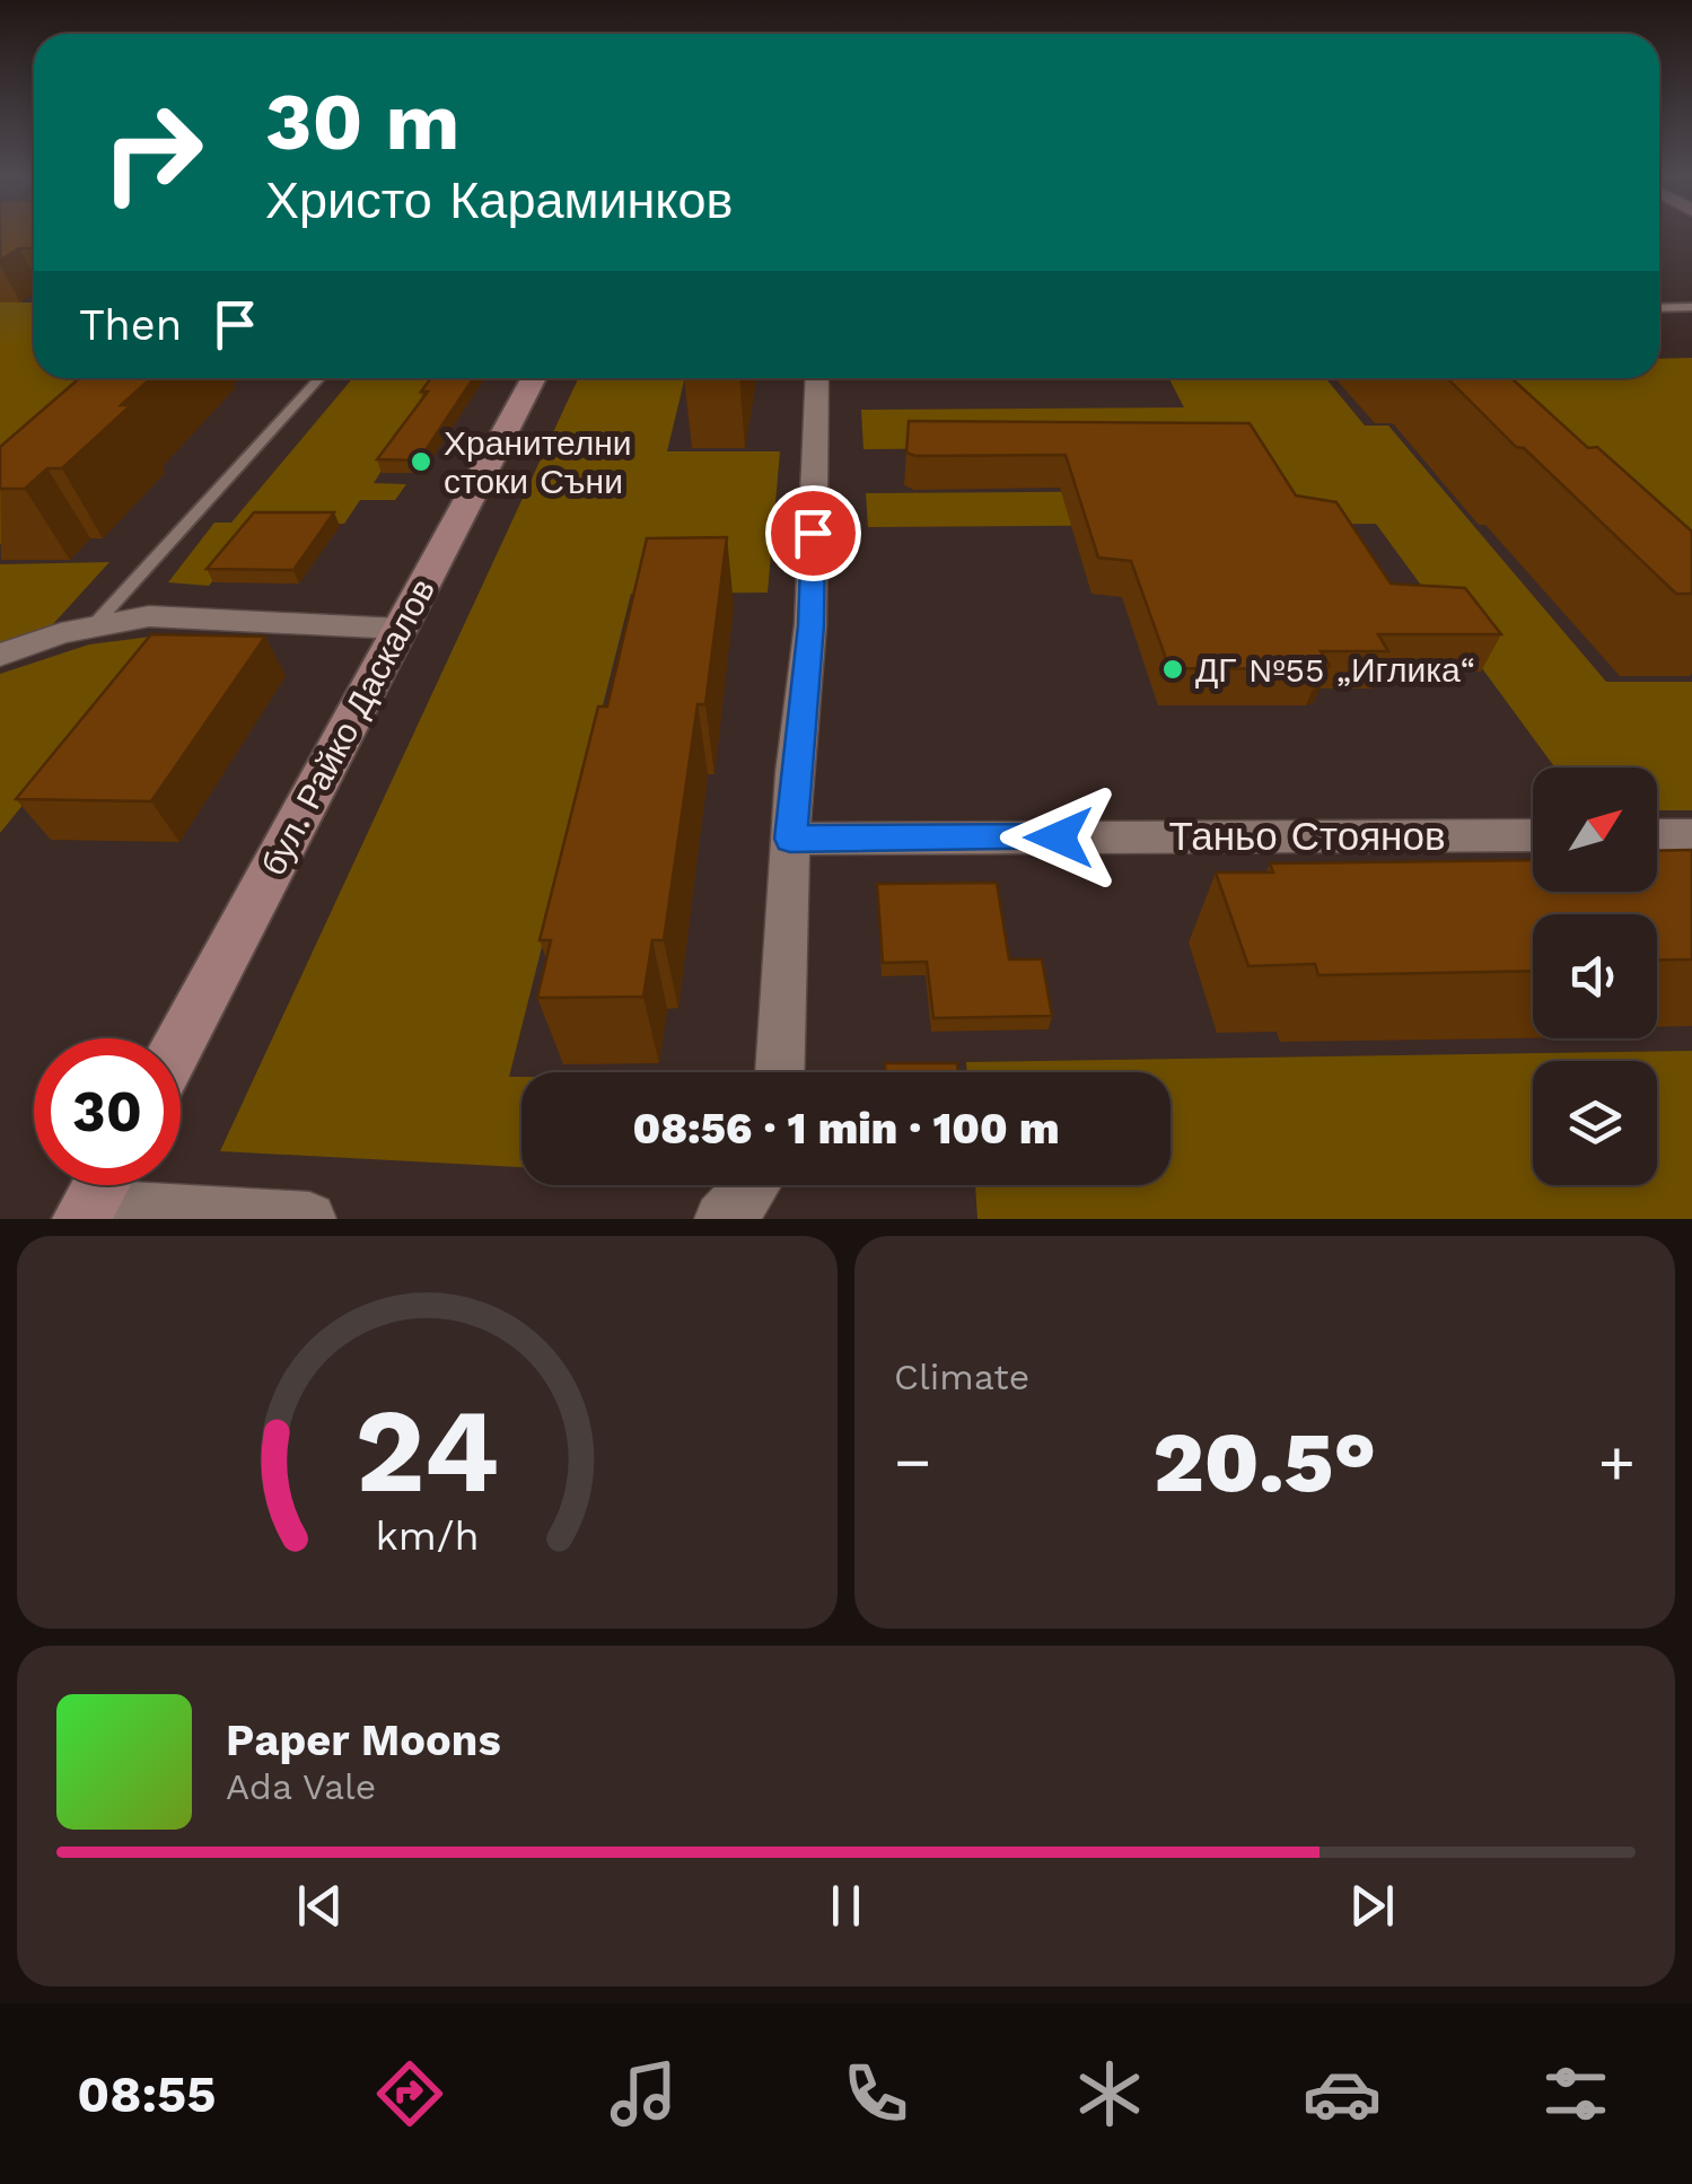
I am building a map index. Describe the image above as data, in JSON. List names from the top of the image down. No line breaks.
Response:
{"streets":{"street":["бул. Райко Даскалов","Таньо Стоянов"]},"places":["Хранителни стоки Съни","ДГ №55 „Иглика“"],"north":"top right","page":{"turn":["30 m","Христо Караминков"],"then":"Then","limit":"30","trip":"08:56 · 1 min · 100 m","tile":"Climate","heat":["−","20.5°","+"],"song":["Paper Moons","Ada Vale"],"tabs":"08:55","gauge":["24","km/h"]}}
